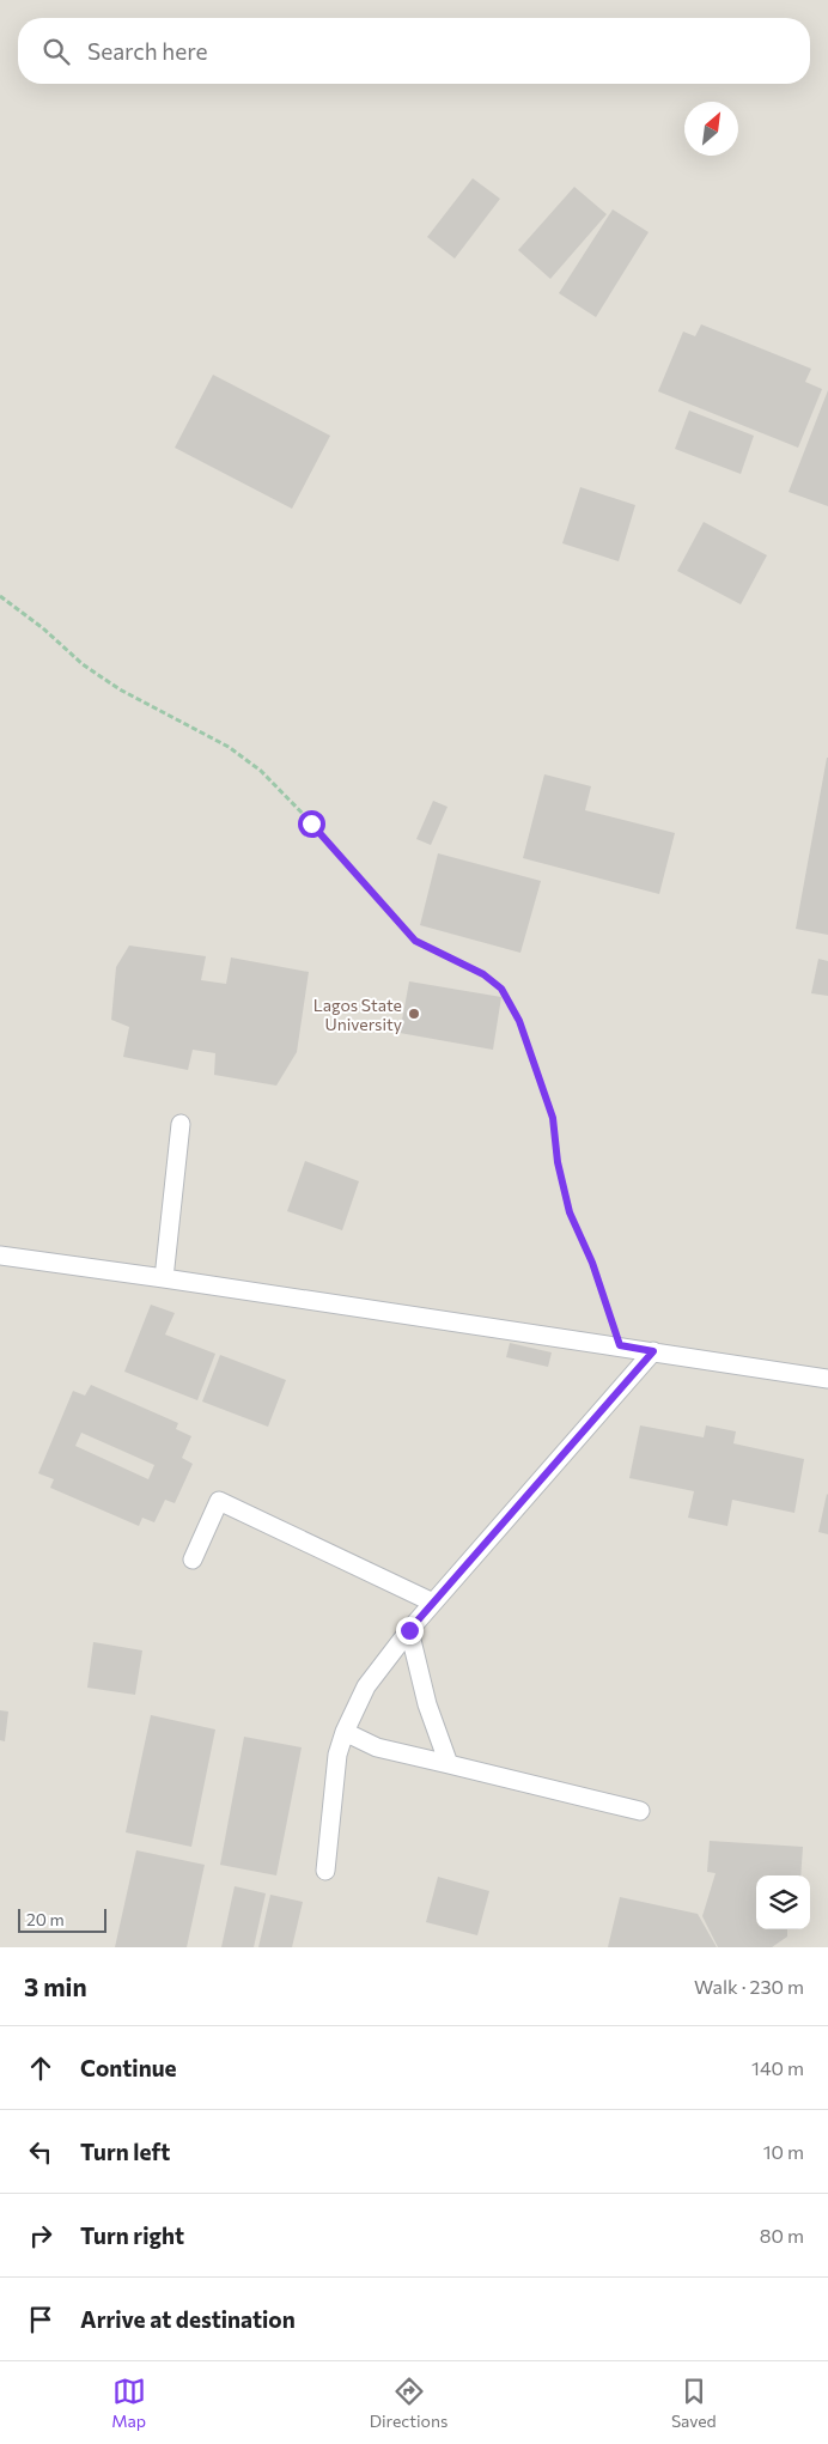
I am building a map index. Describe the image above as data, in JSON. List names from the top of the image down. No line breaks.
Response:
{"places":["Lagos State University"],"scale_bar":"20 m","north":"top right","page":{"search":"Search here","scale":"20 m","heading":["3 min","Walk · 230 m"],"list":[["Continue","140 m"],["Turn left","10 m"],["Turn right","80 m"],"Arrive at destination"],"nav":["Map","Directions","Saved"]}}
